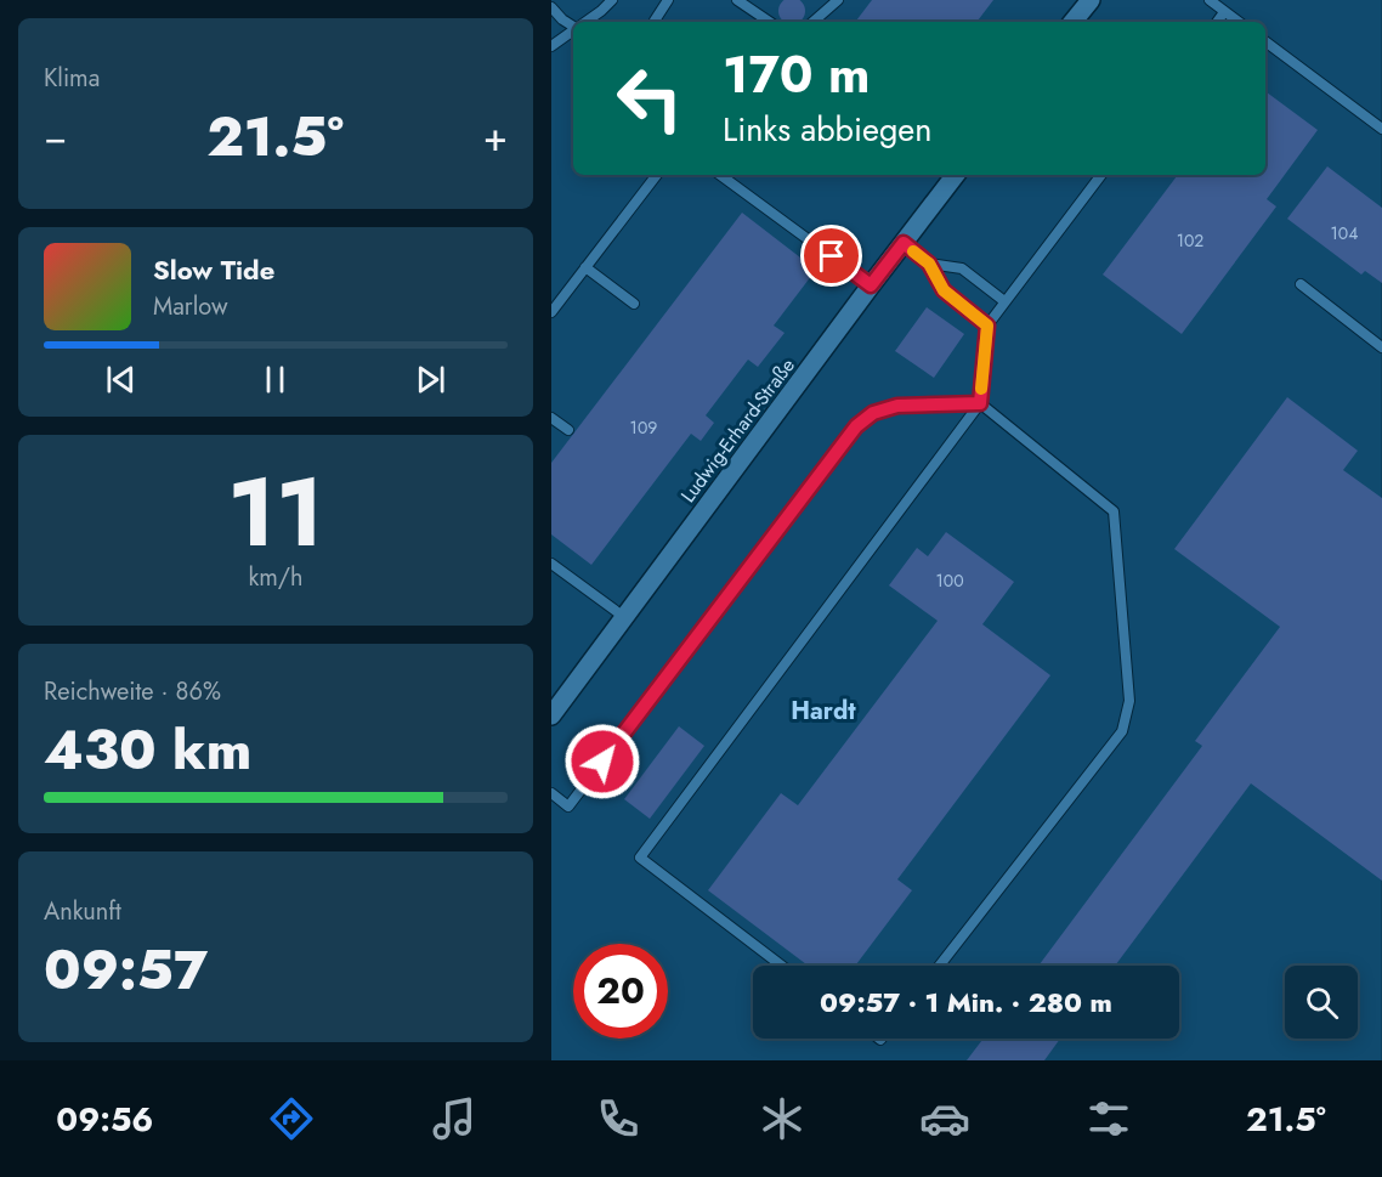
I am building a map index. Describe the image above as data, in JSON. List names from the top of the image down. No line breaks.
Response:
{"streets":{"street":["Ludwig-Erhard-Straße"]},"districts":["Hardt"],"house_numbers":["104","102","109","100"],"page":{"tile":["Klima",["11","km/h"],["Reichweite · 86%","430 km"],["Ankunft","09:57"]],"turn":["170 m","Links abbiegen"],"heat":["−","21.5°","+"],"song":["Slow Tide","Marlow"],"limit":"20","trip":"09:57 · 1 Min. · 280 m","tabs":["09:56","21.5°"]}}
